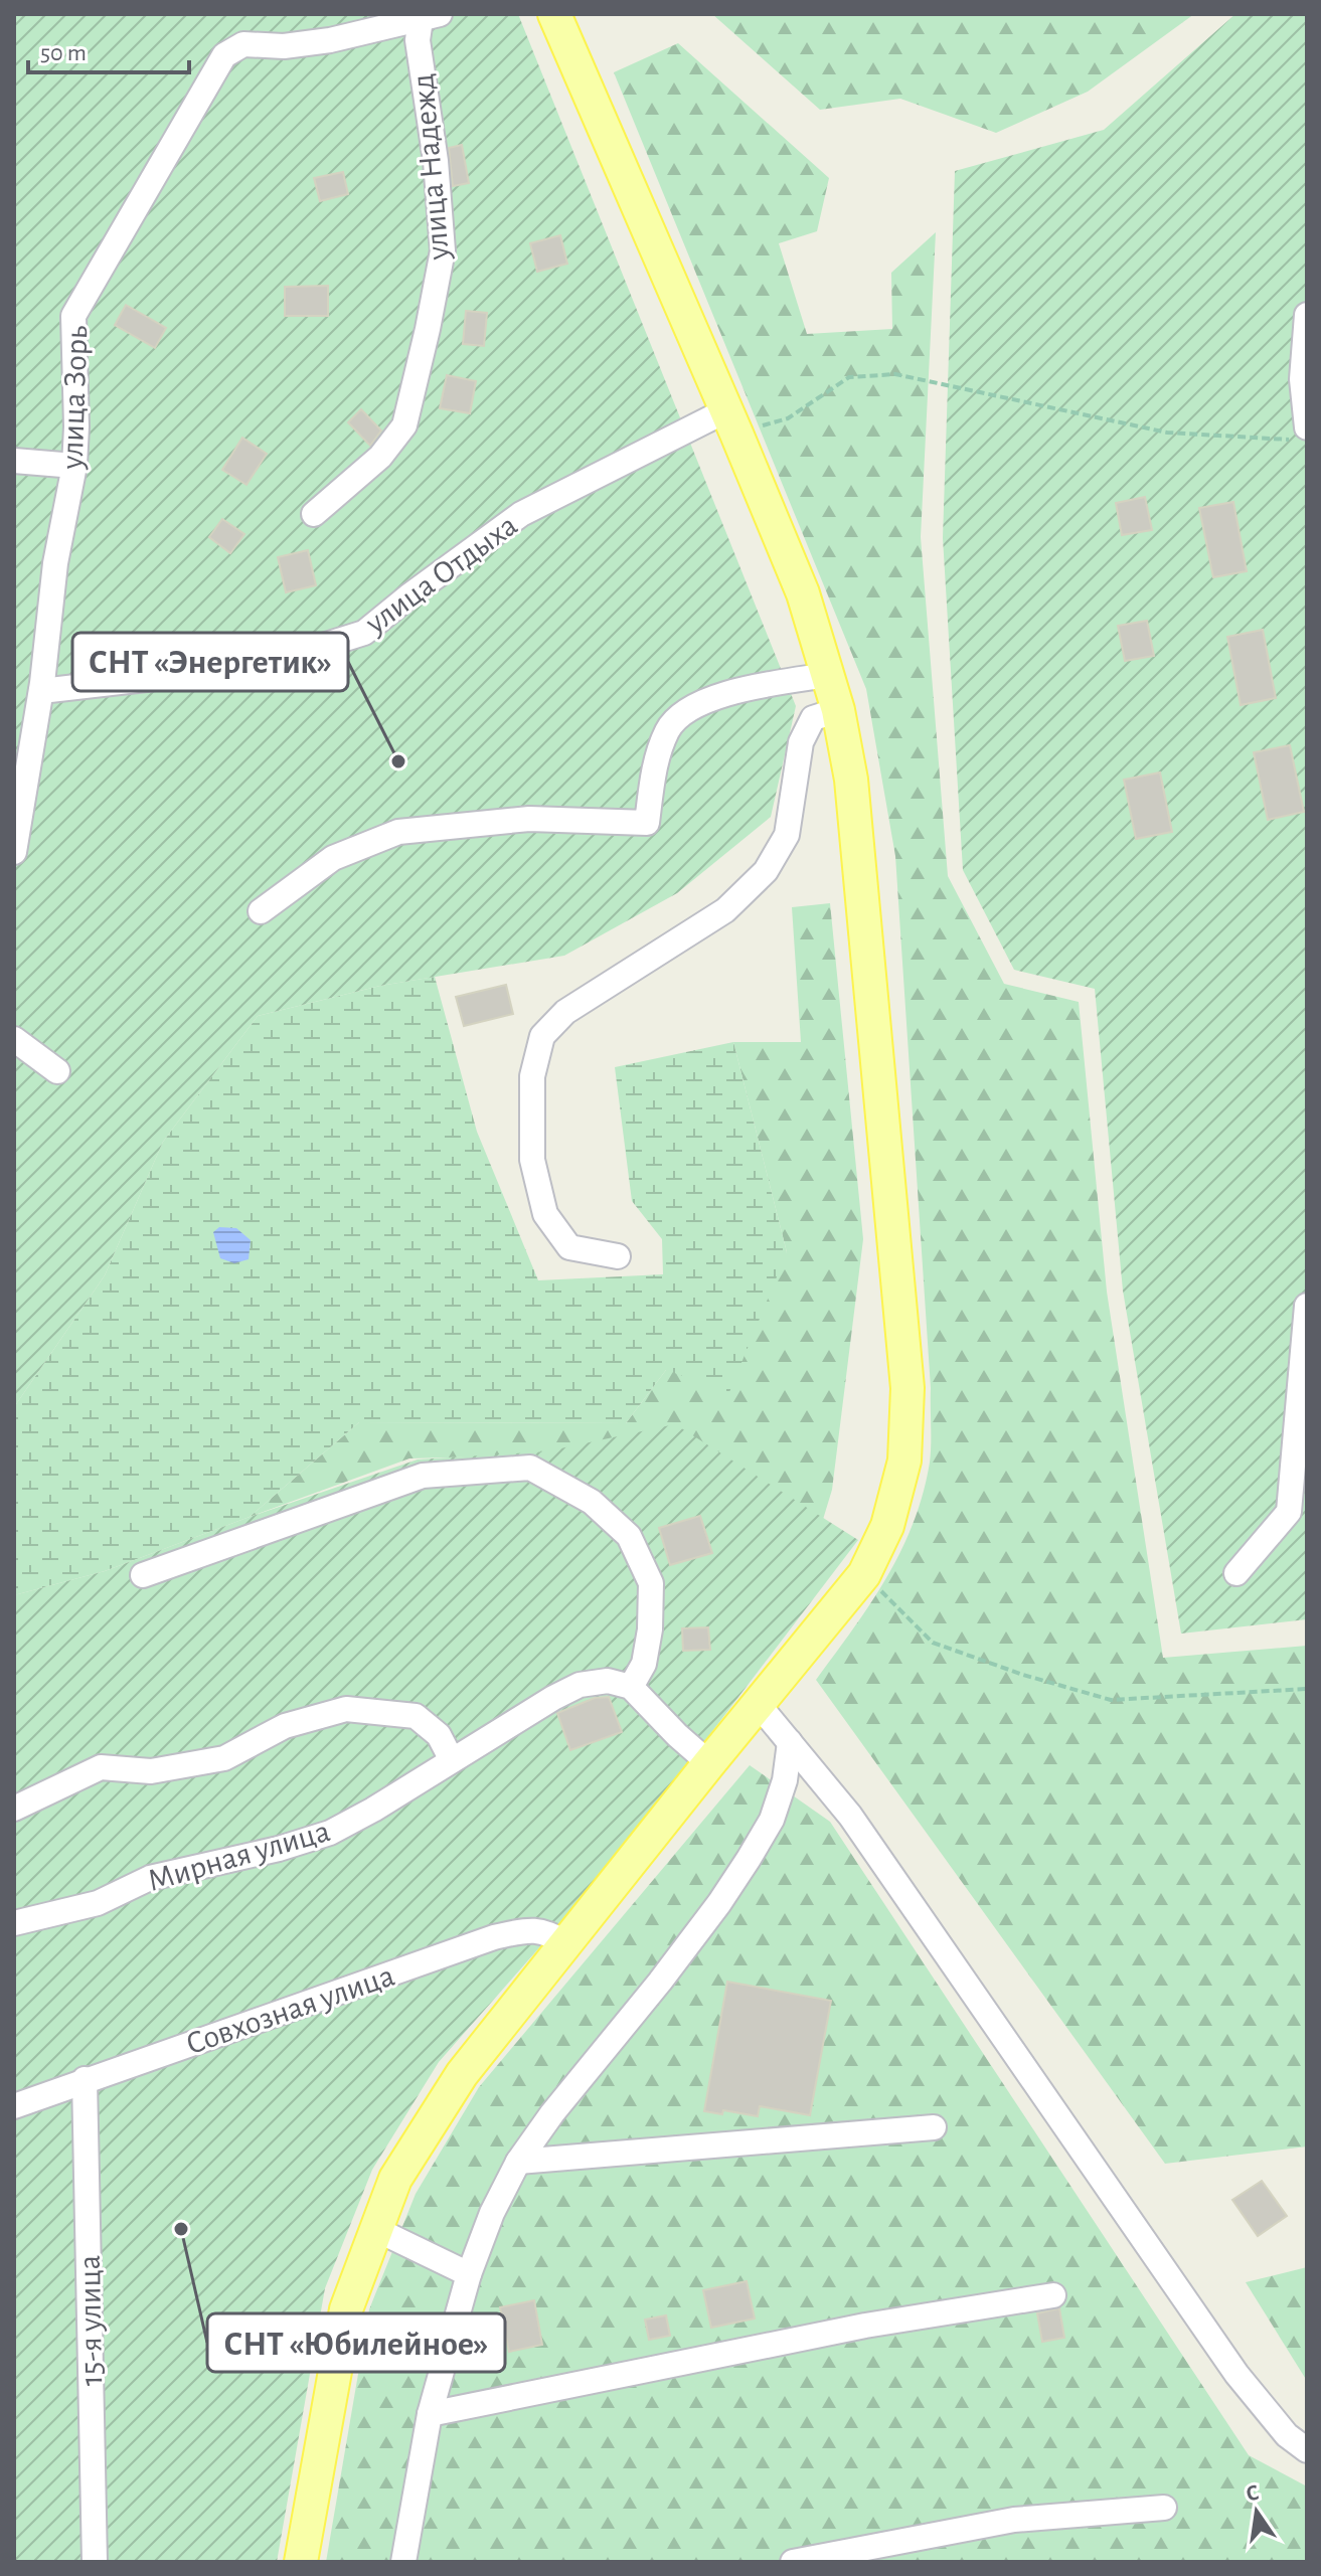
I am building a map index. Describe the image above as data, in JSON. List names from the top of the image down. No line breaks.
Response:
{"streets":{"street":["улица Надежд","улица Зорь","улица Отдыха","Мирная улица","Совхозная улица","15-я улица"]},"crossings":[["улица Надежд","улица Зорь"],["улица Зорь","улица Отдыха"],["Совхозная улица","15-я улица"]],"places":["СНТ «Энергетик»","СНТ «Юбилейное»"],"scale_bar":"50 m","north":"top"}
